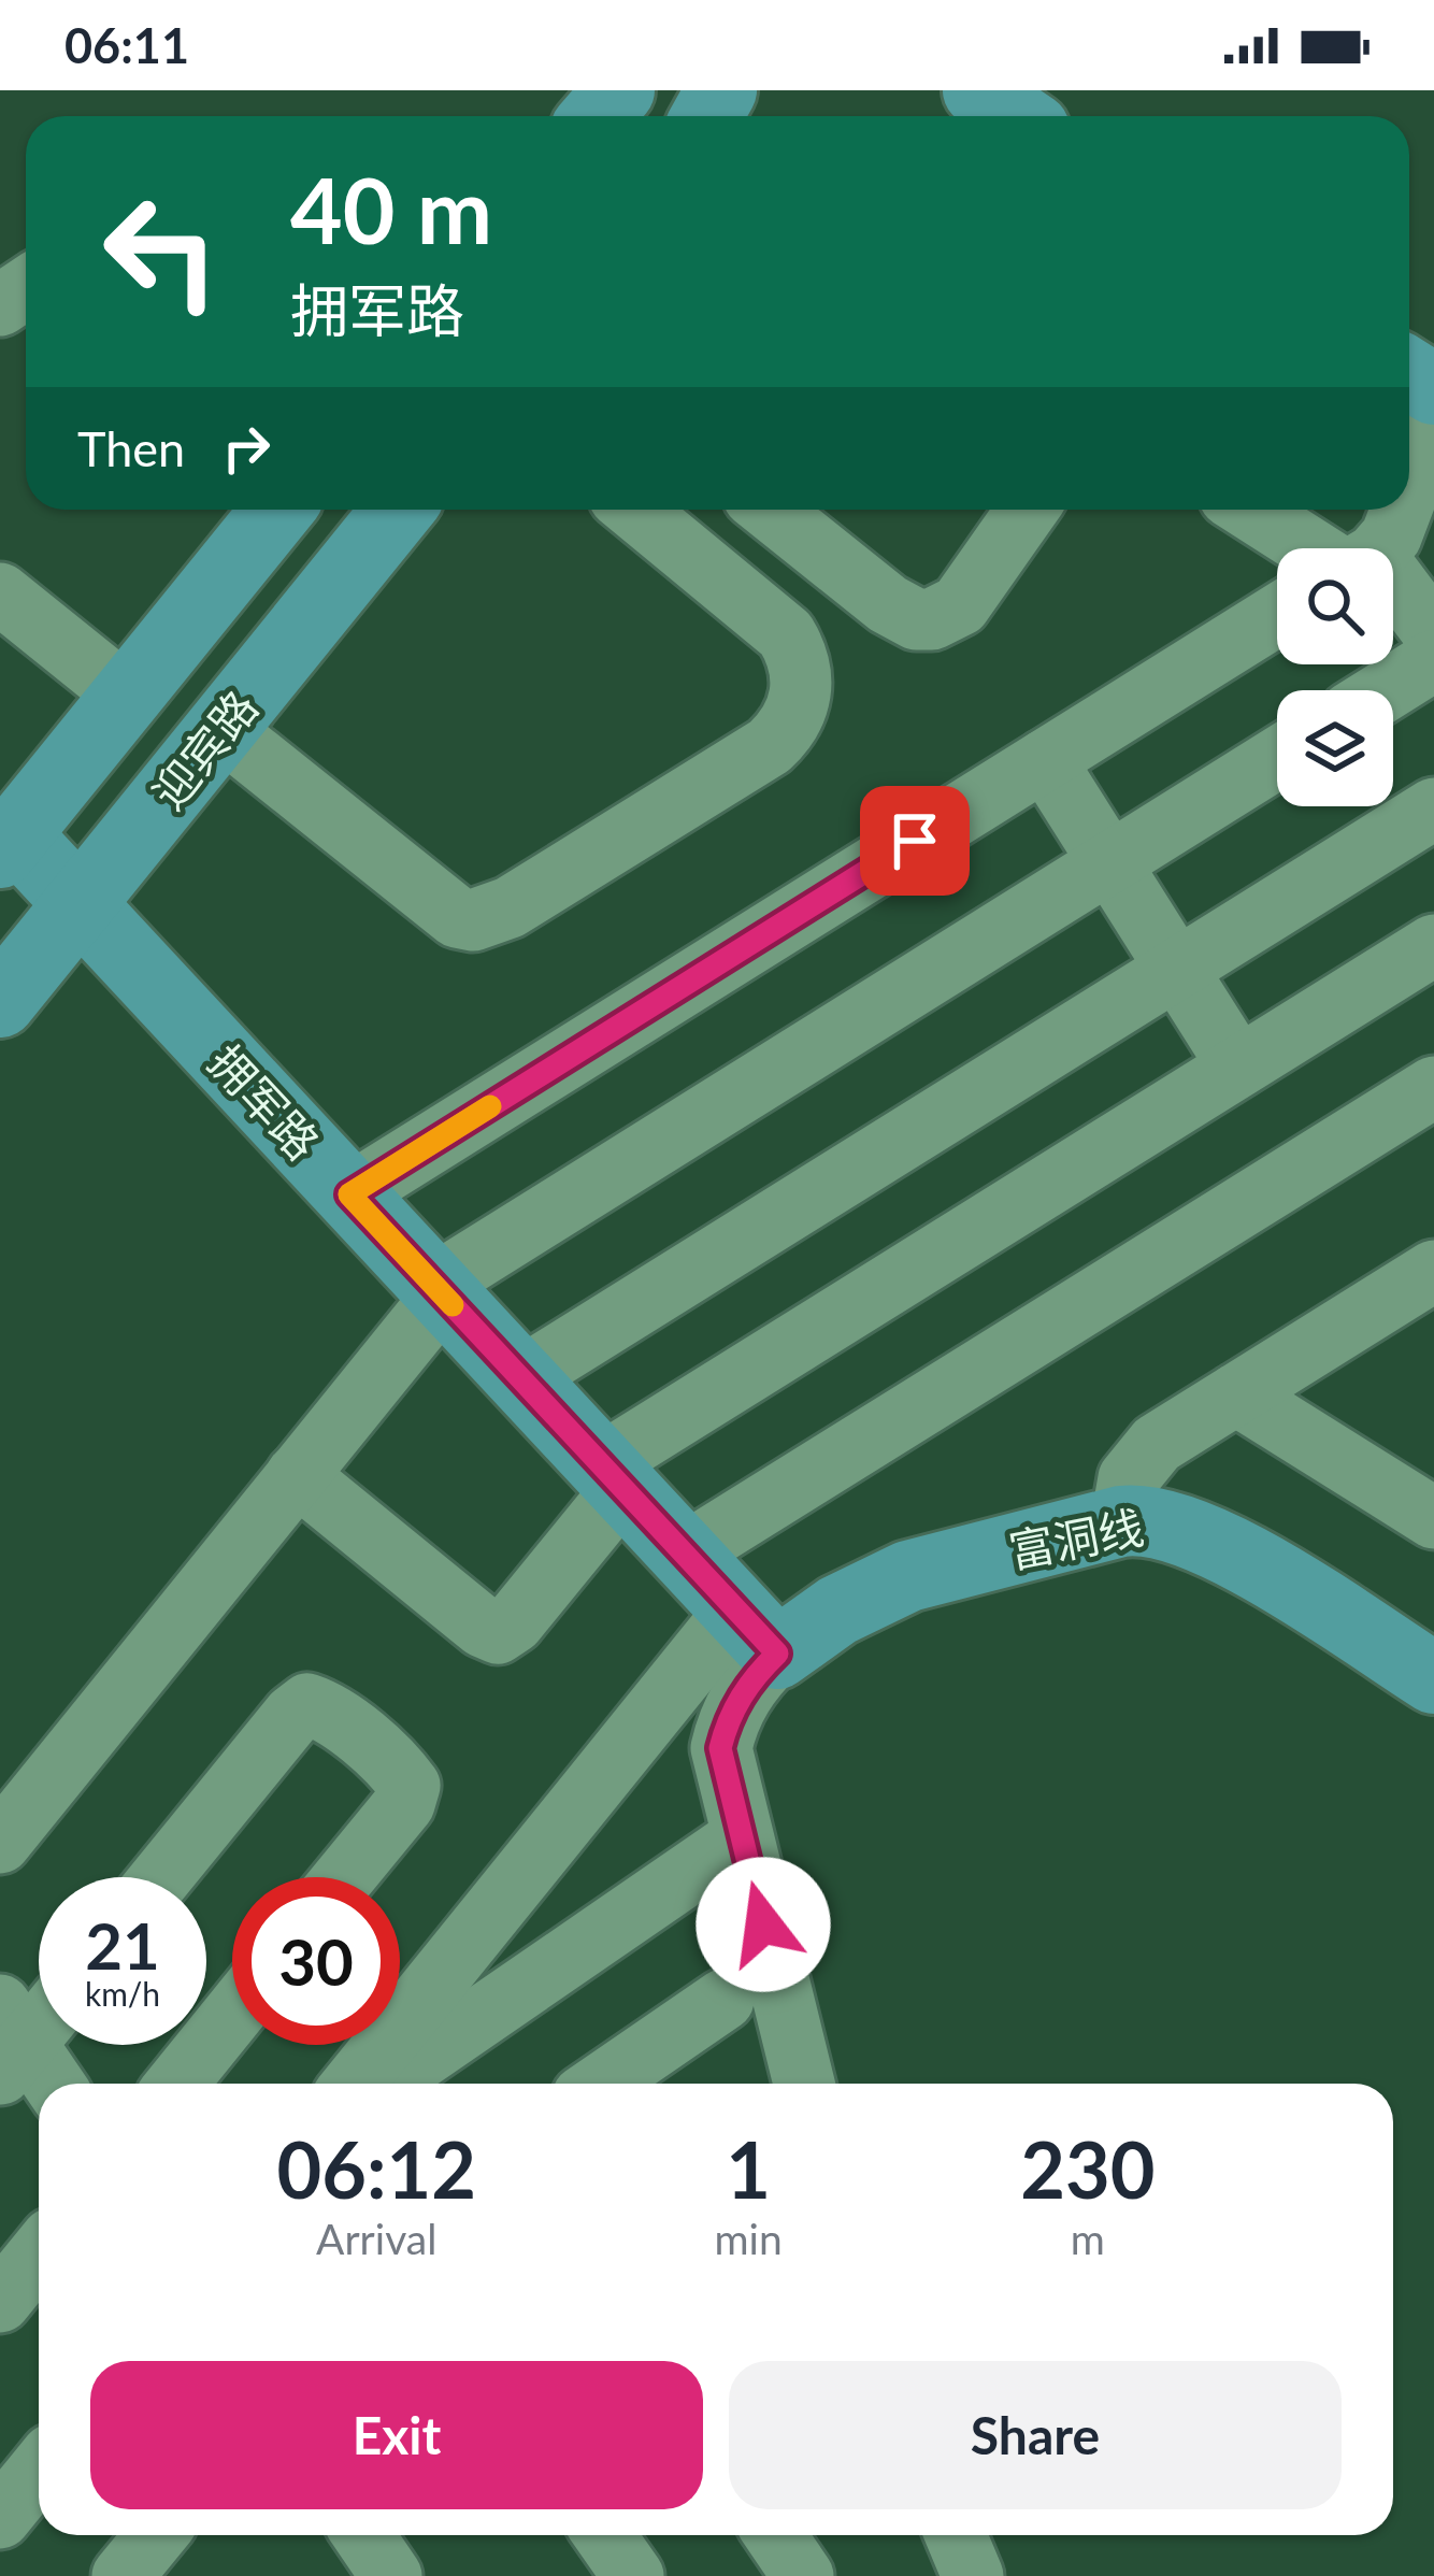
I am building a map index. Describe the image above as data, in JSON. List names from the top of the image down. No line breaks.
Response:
{"streets":{"main road":["迎宾路","拥军路","富洞线"]},"crossings":[["迎宾路","拥军路"],["拥军路","富洞线"]],"page":{"status":"06:11","turn":["40 m","拥军路"],"then":"Then","speed":"21 km/h","limit":"30","eta":["06:12","Arrival","1","min","230","m"],"buttons":["Exit","Share"]}}
